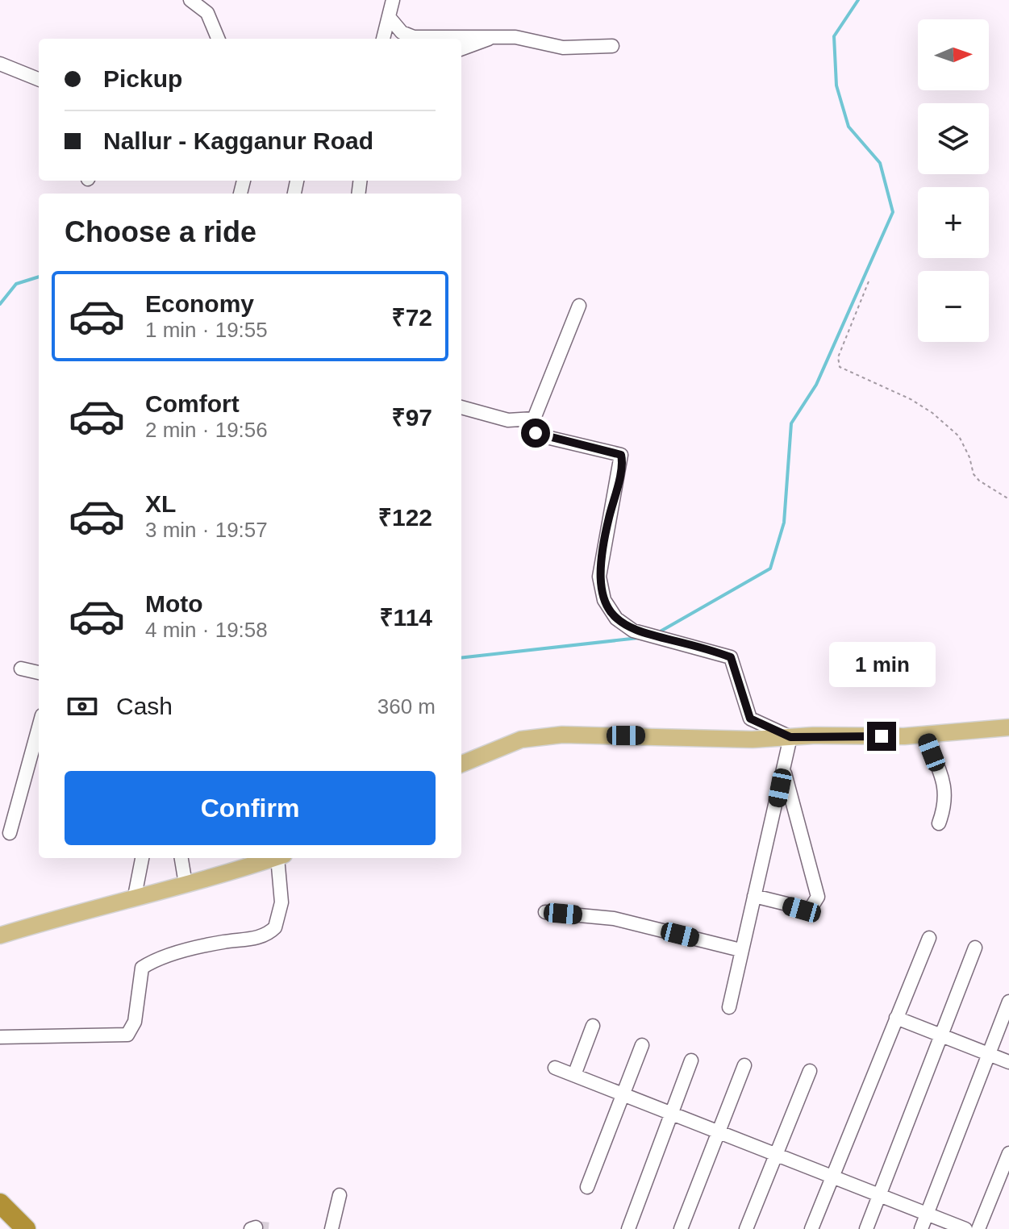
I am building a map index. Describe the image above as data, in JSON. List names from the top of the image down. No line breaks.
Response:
{"north":"right","page":{"map_buttons":["+","−"],"banner":["Pickup","Nallur - Kagganur Road"],"heading":"Choose a ride","list":[{"name":"Economy","note":"1 min · 19:55","value":"₹72"},{"name":"Comfort","note":"2 min · 19:56","value":"₹97"},{"name":"XL","note":"3 min · 19:57","value":"₹122"},{"name":"Moto","note":"4 min · 19:58","value":"₹114"}],"bubble":"1 min","pay":["Cash","360 m"],"buttons":"Confirm"}}
